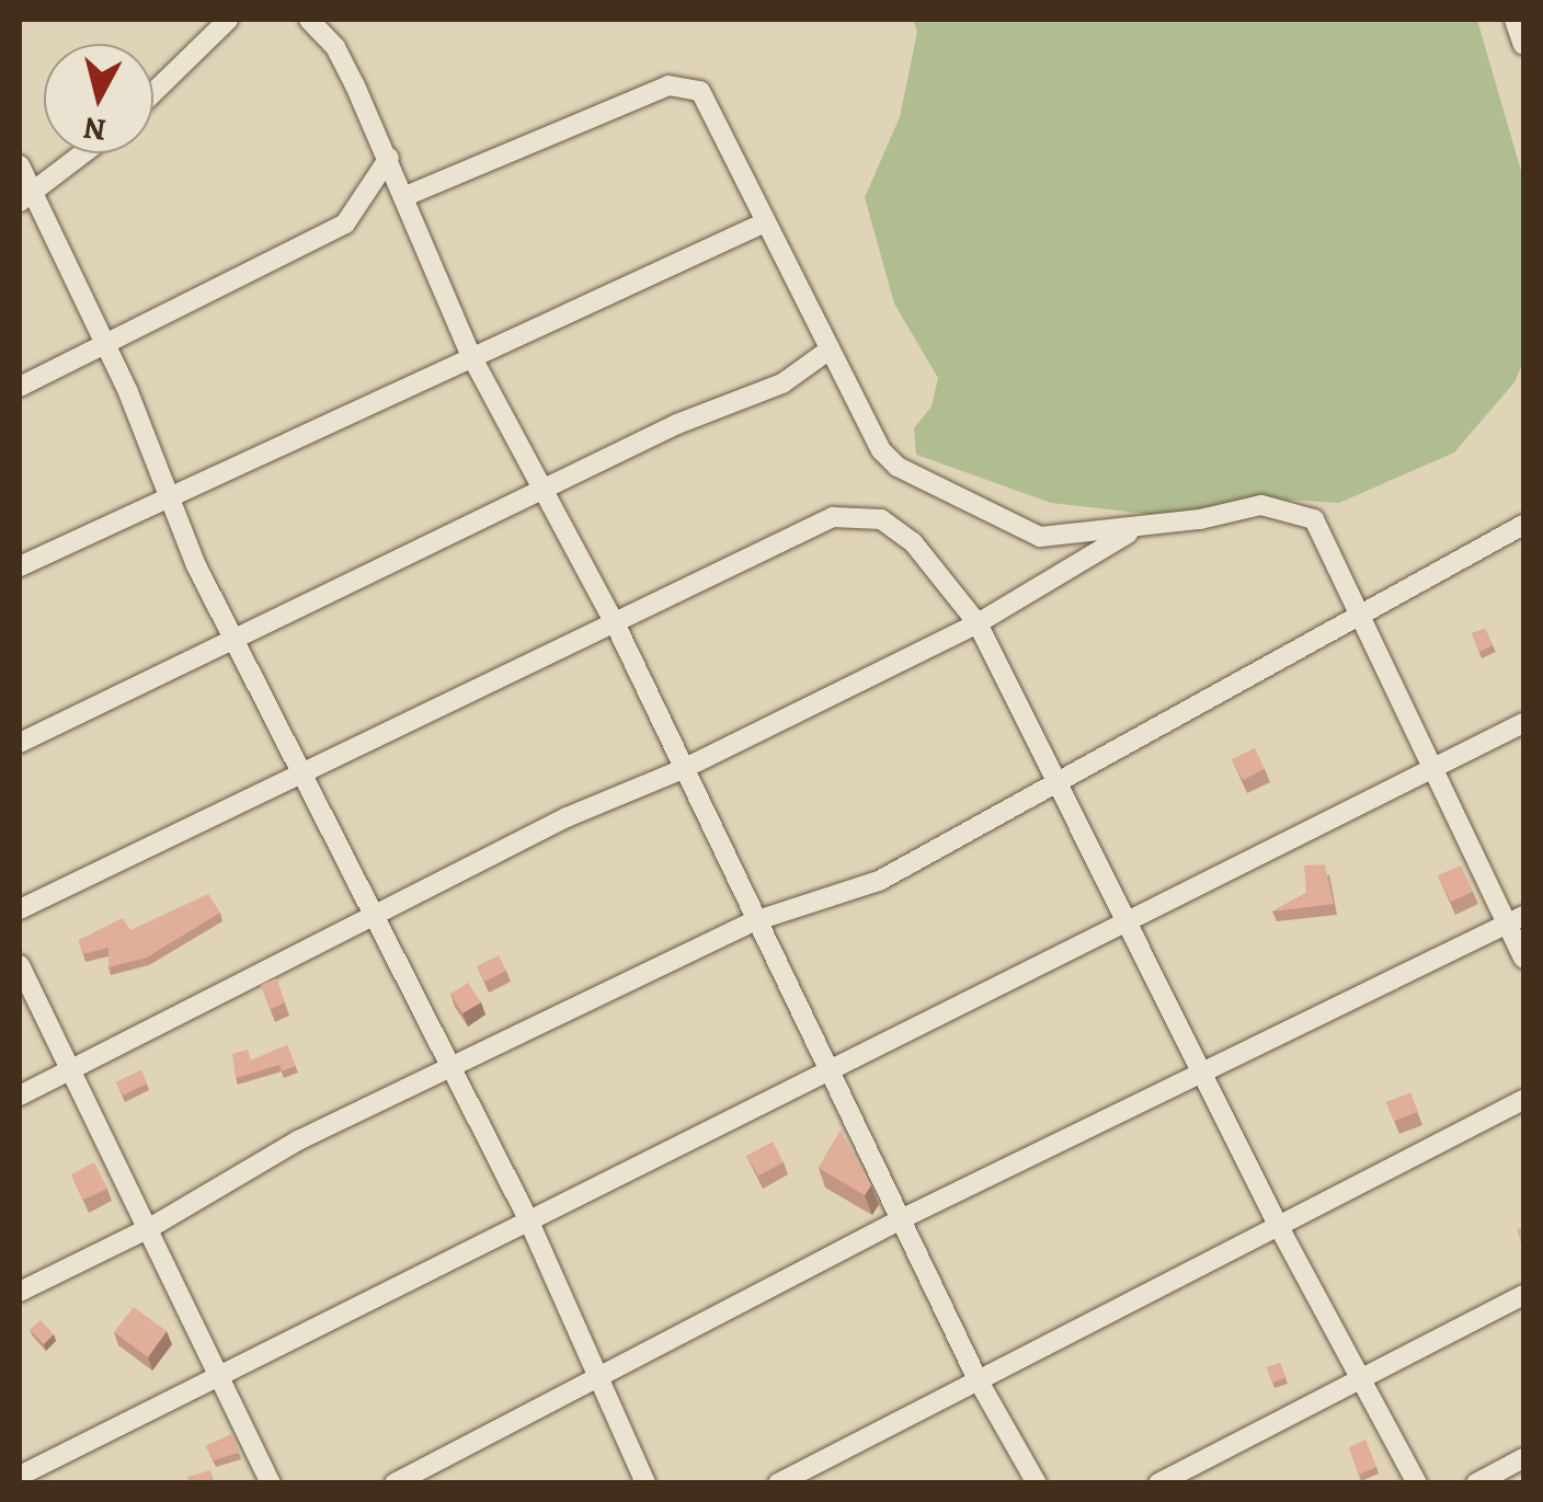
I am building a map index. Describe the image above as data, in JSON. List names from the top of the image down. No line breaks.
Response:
{"north":"bottom"}
